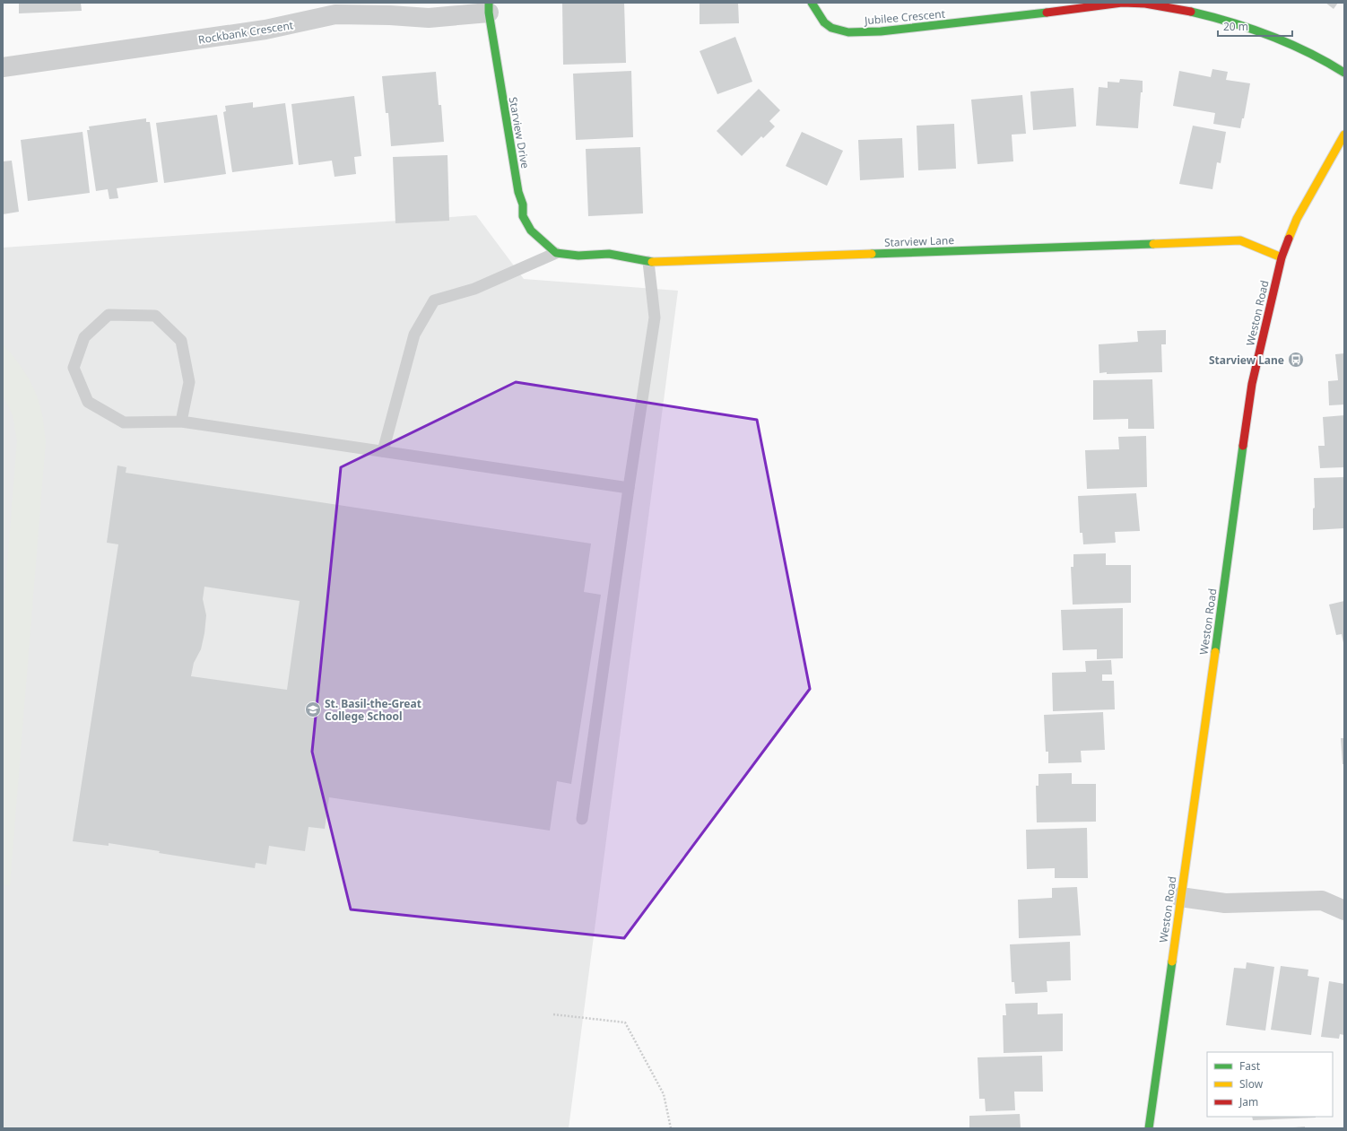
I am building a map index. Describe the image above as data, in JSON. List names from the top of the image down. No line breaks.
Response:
{"streets":{"street":["Jubilee Crescent","Rockbank Crescent","Starview Drive","Starview Lane","Weston Road"]},"crossings":[["Rockbank Crescent","Starview Drive"],["Starview Drive","Starview Lane"],["Starview Lane","Weston Road"]],"places":{"bus stop":["Starview Lane"],"school or university":["St. Basil-the-Great College School"]},"legend":["Fast","Slow","Jam"],"scale_bar":"20 m"}
